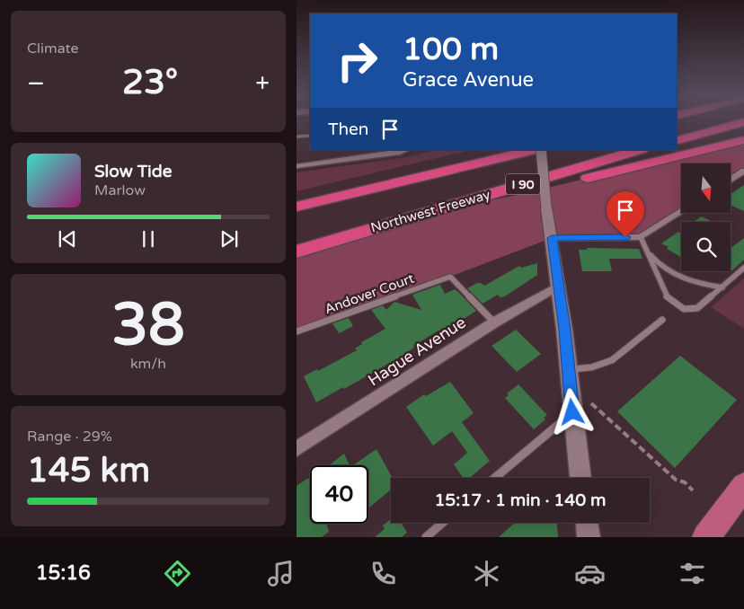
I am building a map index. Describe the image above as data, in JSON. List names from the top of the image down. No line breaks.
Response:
{"streets":{"highway":["I 90","Northwest Freeway"],"street":["Hague Avenue"],"lane":["Andover Court"]},"crossings":[["Andover Court","Hague Avenue"]],"north":"bottom","page":{"tile":["Climate",["38","km/h"],["Range · 29%","145 km"]],"turn":["100 m","Grace Avenue"],"heat":["−","23°","+"],"then":"Then","song":["Slow Tide","Marlow"],"limit":"40","trip":"15:17 · 1 min · 140 m","tabs":"15:16"}}
